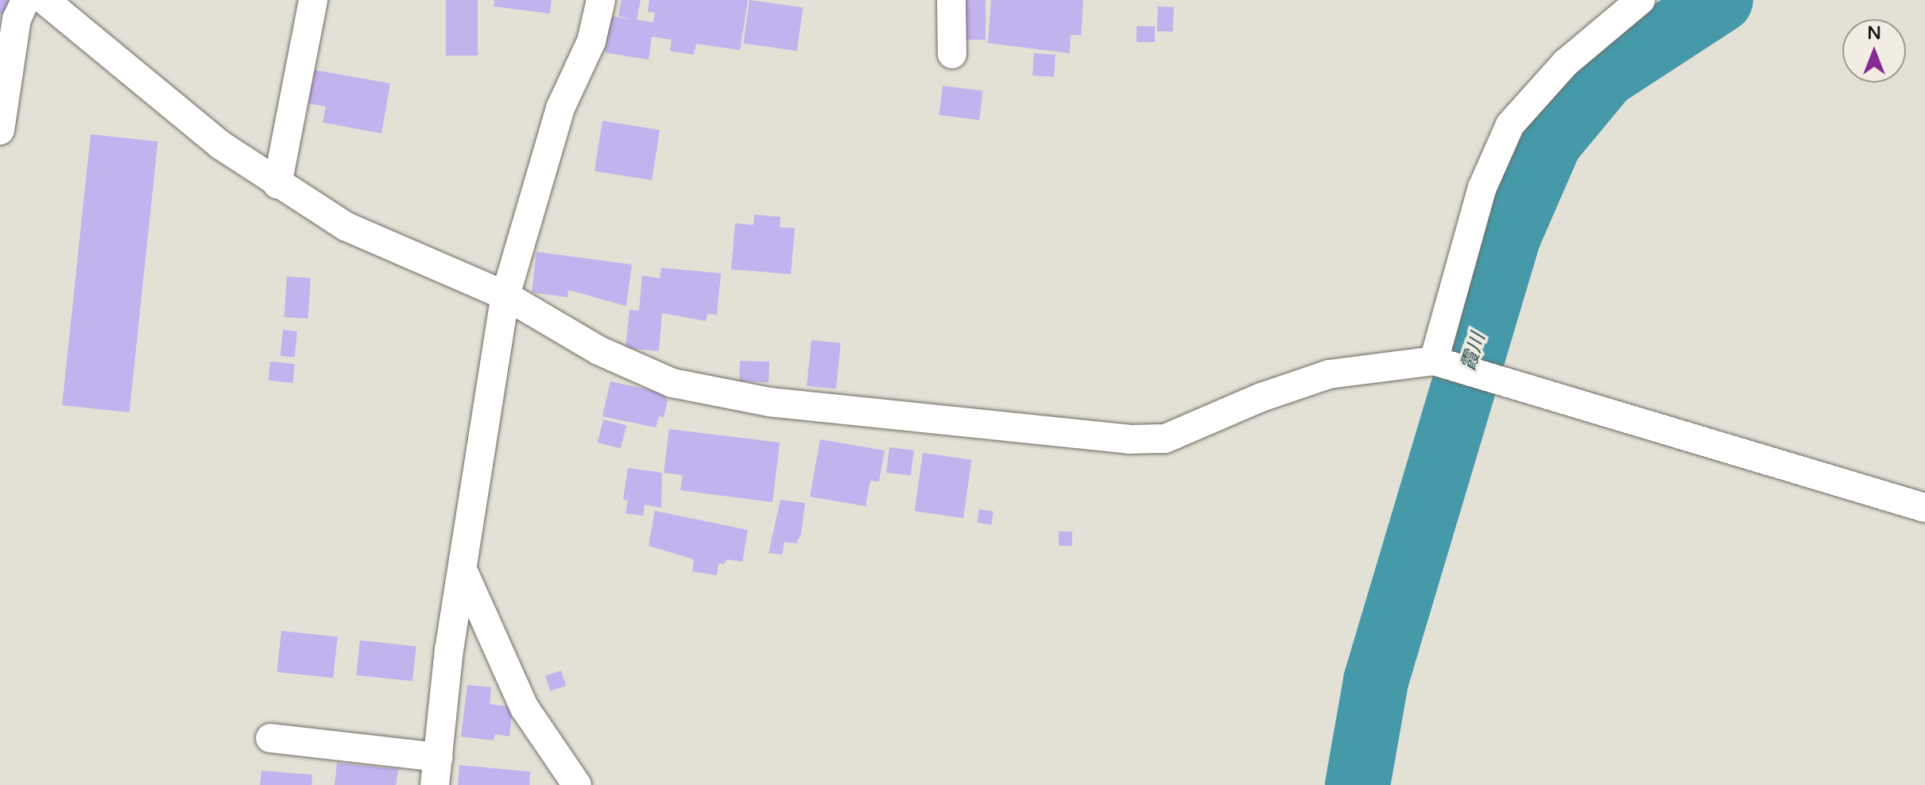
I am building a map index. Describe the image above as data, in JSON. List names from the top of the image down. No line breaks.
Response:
{"water":["霞川"],"north":"top"}
